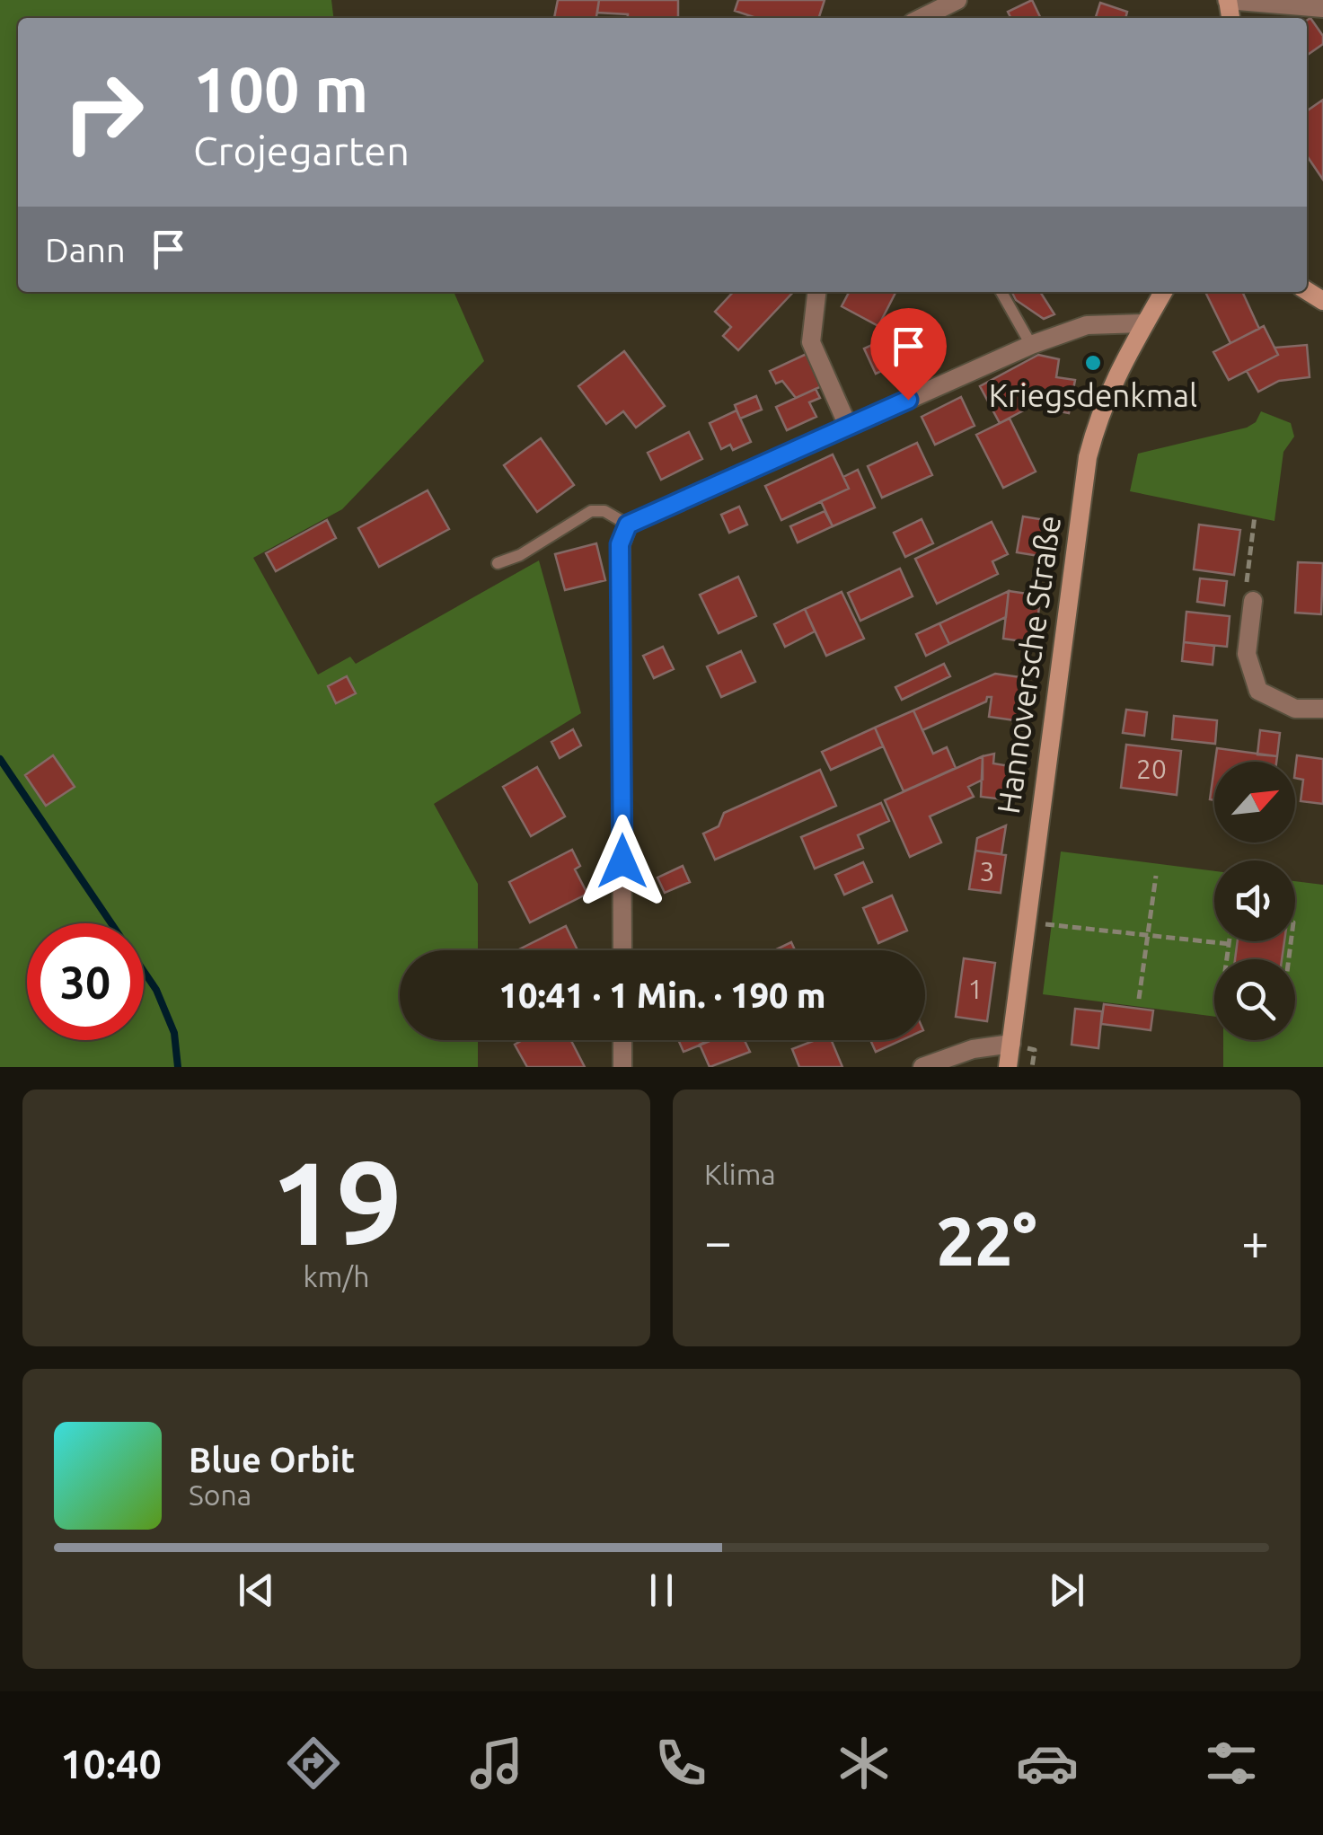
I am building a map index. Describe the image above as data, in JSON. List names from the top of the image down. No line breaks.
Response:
{"streets":{"street":["Hannoversche Straße"]},"places":["Kriegsdenkmal"],"house_numbers":["20","3","1"],"north":"top right","page":{"turn":["100 m","Crojegarten"],"then":"Dann","limit":"30","trip":"10:41 · 1 Min. · 190 m","tile":[["19","km/h"],"Klima"],"heat":["−","22°","+"],"song":["Blue Orbit","Sona"],"tabs":"10:40"}}
